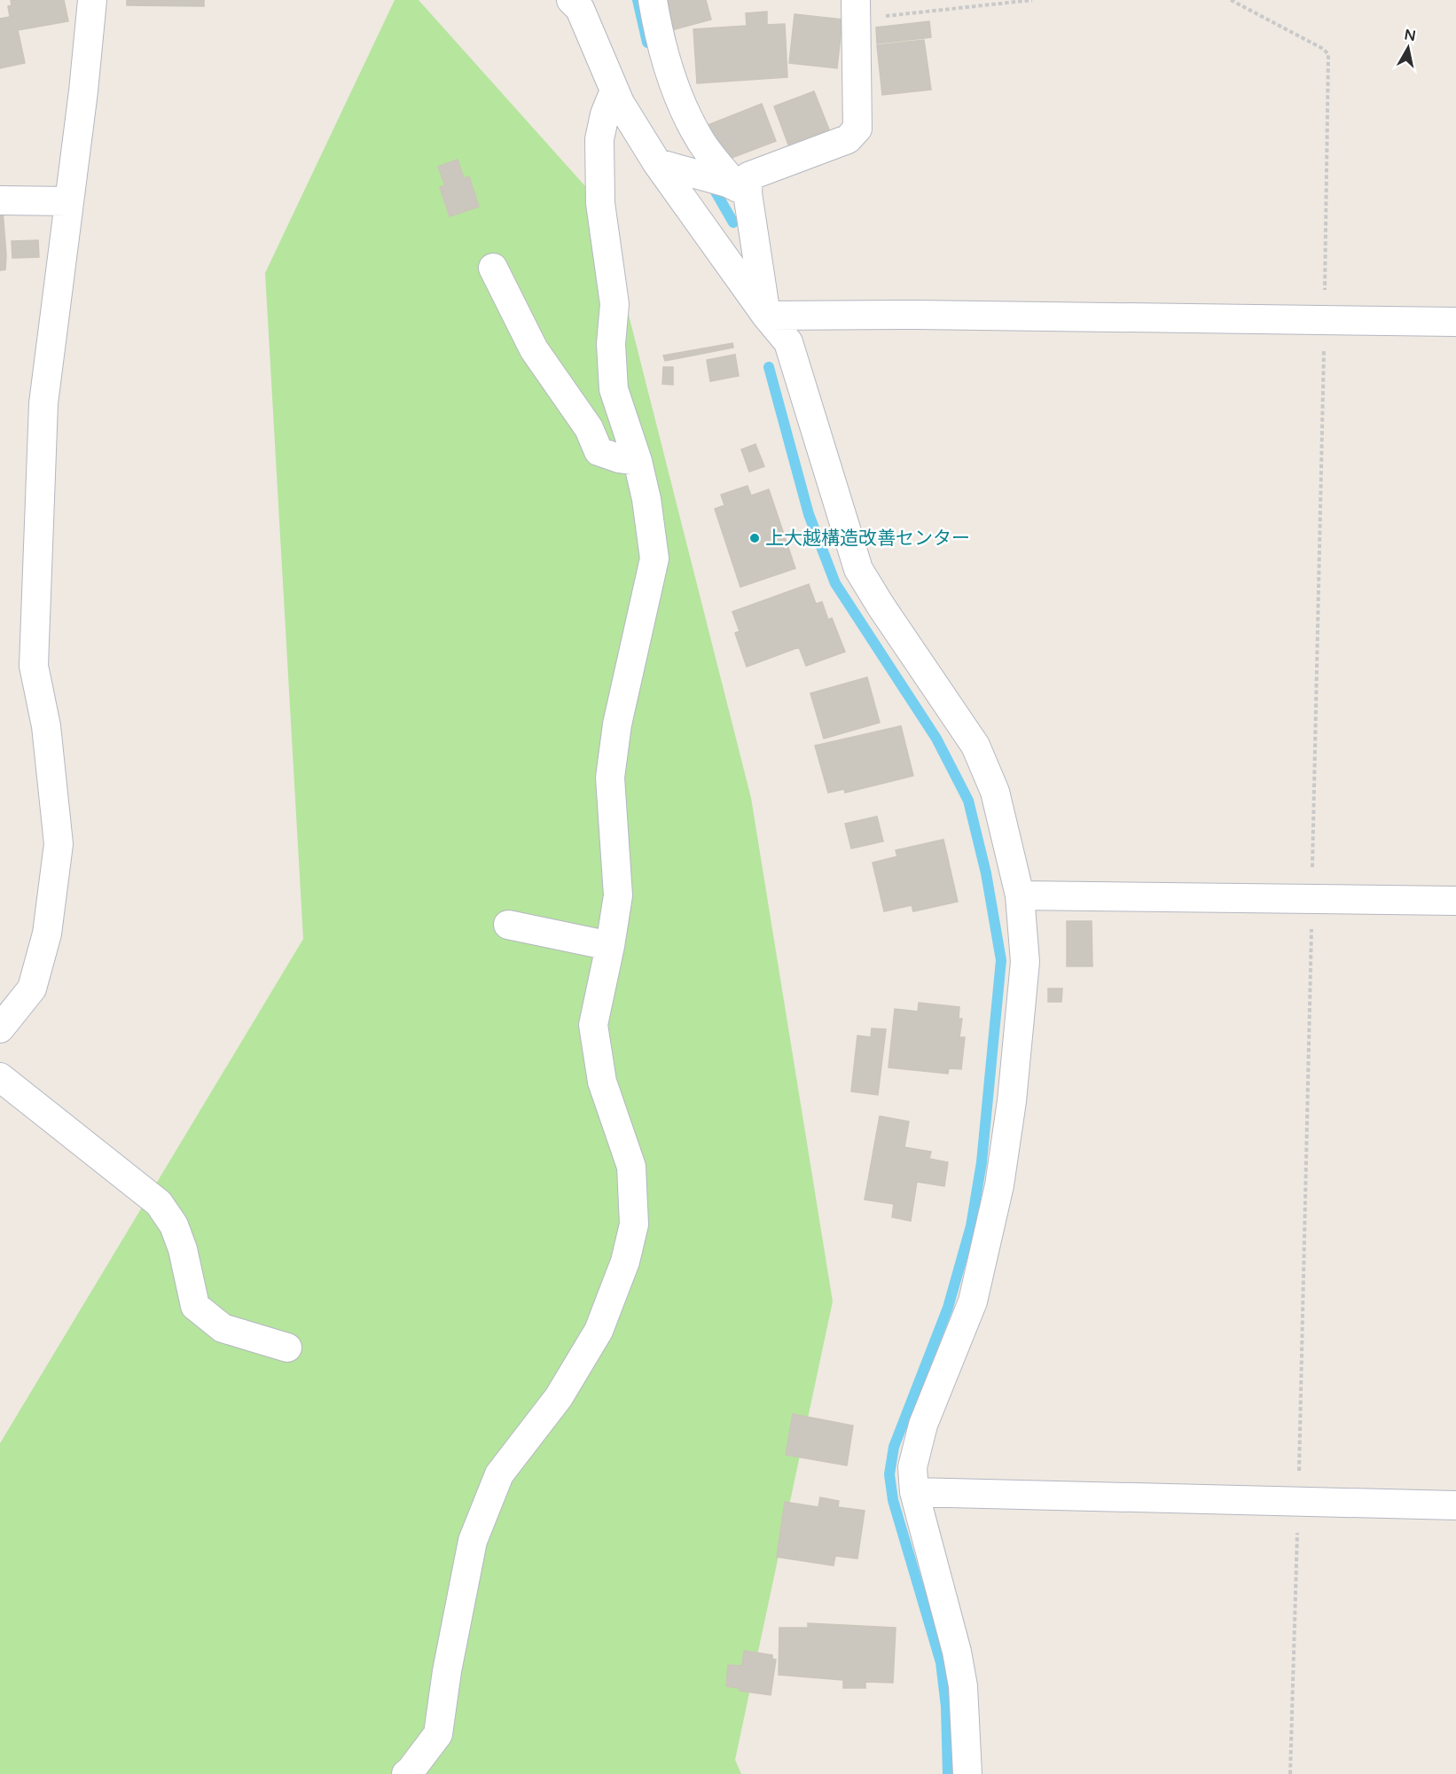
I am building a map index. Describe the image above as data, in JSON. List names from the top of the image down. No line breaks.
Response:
{"places":["上大越構造改善センター"],"north":"top"}
